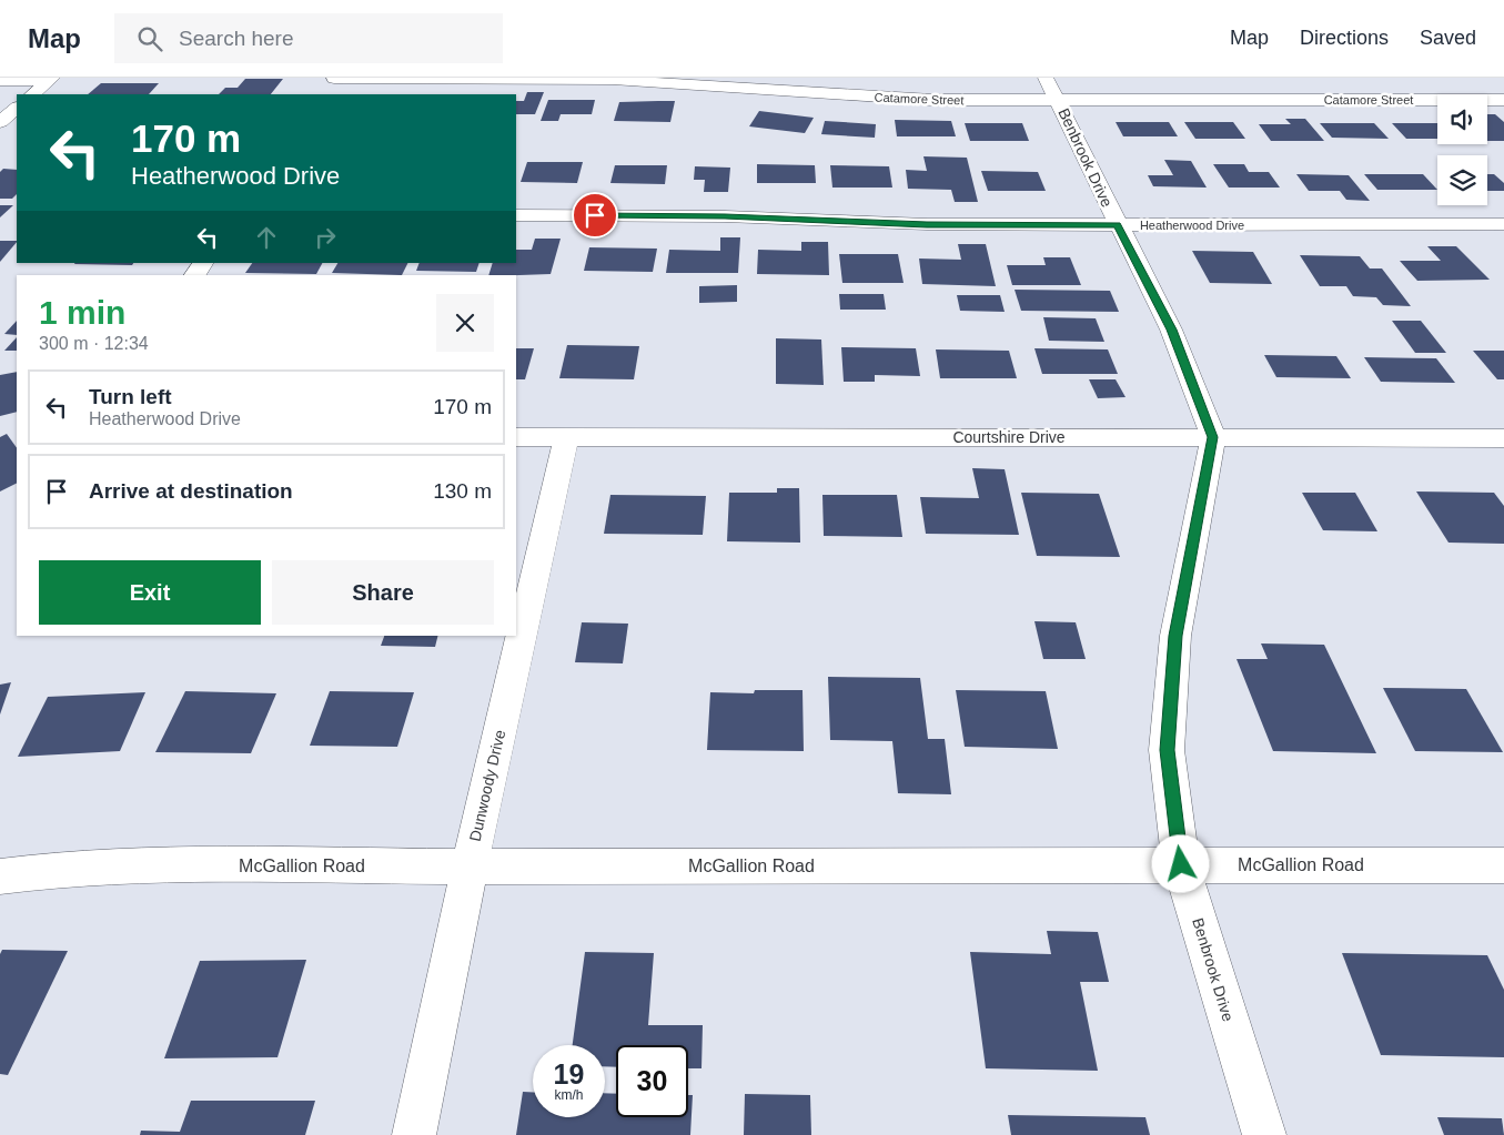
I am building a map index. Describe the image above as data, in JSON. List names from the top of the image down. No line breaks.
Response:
{"streets":{"street":["Catamore Street","Benbrook Drive","Heatherwood Drive","Courtshire Drive","Dunwoody Drive","McGallion Road"]},"crossings":[["Catamore Street","Benbrook Drive"],["Benbrook Drive","Heatherwood Drive"],["Benbrook Drive","Courtshire Drive"],["Benbrook Drive","McGallion Road"],["Courtshire Drive","Dunwoody Drive"],["Dunwoody Drive","McGallion Road"]],"page":{"header":"Map","search":"Search here","nav":["Map","Directions","Saved"],"turn":["170 m","Heatherwood Drive"],"heading":["1 min","300 m · 12:34"],"list":[{"name":"Turn left","note":"Heatherwood Drive","value":"170 m"},{"name":"Arrive at destination","value":"130 m"}],"buttons":["Exit","Share"],"speed":"19 km/h","limit":"30"}}
